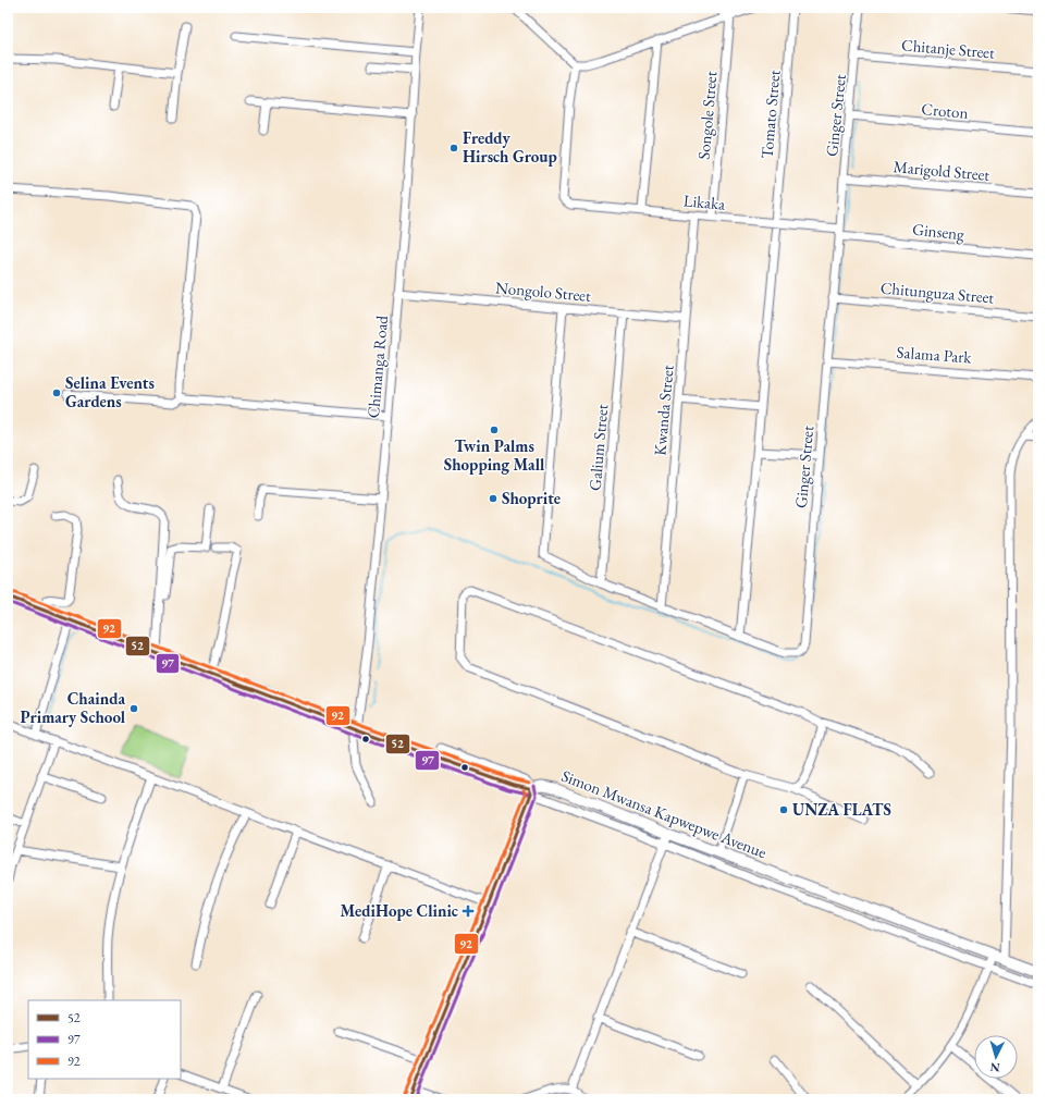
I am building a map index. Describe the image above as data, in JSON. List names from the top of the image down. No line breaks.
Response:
{"streets":{"main road":["Simon Mwansa Kapwepwe Avenue"],"street":["Chitanje Street","Croton","Tomato Street","Songole Street","Ginger Street","Marigold Street","Likaka","Ginseng","Nongolo Street","Chitunguza Street","Salama Park","Chimanga Road","Kwanda Street","Galium Street"]},"crossings":[["Chitanje Street","Ginger Street"],["Croton","Ginger Street"],["Tomato Street","Ginger Street"],["Tomato Street","Likaka"],["Songole Street","Likaka"],["Ginger Street","Marigold Street"],["Ginger Street","Likaka"],["Ginger Street","Ginseng"],["Ginger Street","Nongolo Street"],["Ginger Street","Chitunguza Street"],["Ginger Street","Salama Park"],["Ginger Street","Kwanda Street"],["Ginger Street","Galium Street"],["Likaka","Ginseng"],["Likaka","Kwanda Street"],["Nongolo Street","Chimanga Road"],["Nongolo Street","Kwanda Street"],["Nongolo Street","Galium Street"],["Chimanga Road","Simon Mwansa Kapwepwe Avenue"]],"places":{"other":["Freddy Hirsch Group","Selina Events Gardens","Twin Palms Shopping Mall","Shoprite","Chainda Primary School","UNZA FLATS"],"health":["MediHope Clinic"]},"lines":["transit line 92","transit line 52","transit line 97"],"legend":["52","97","92"],"north":"bottom"}
